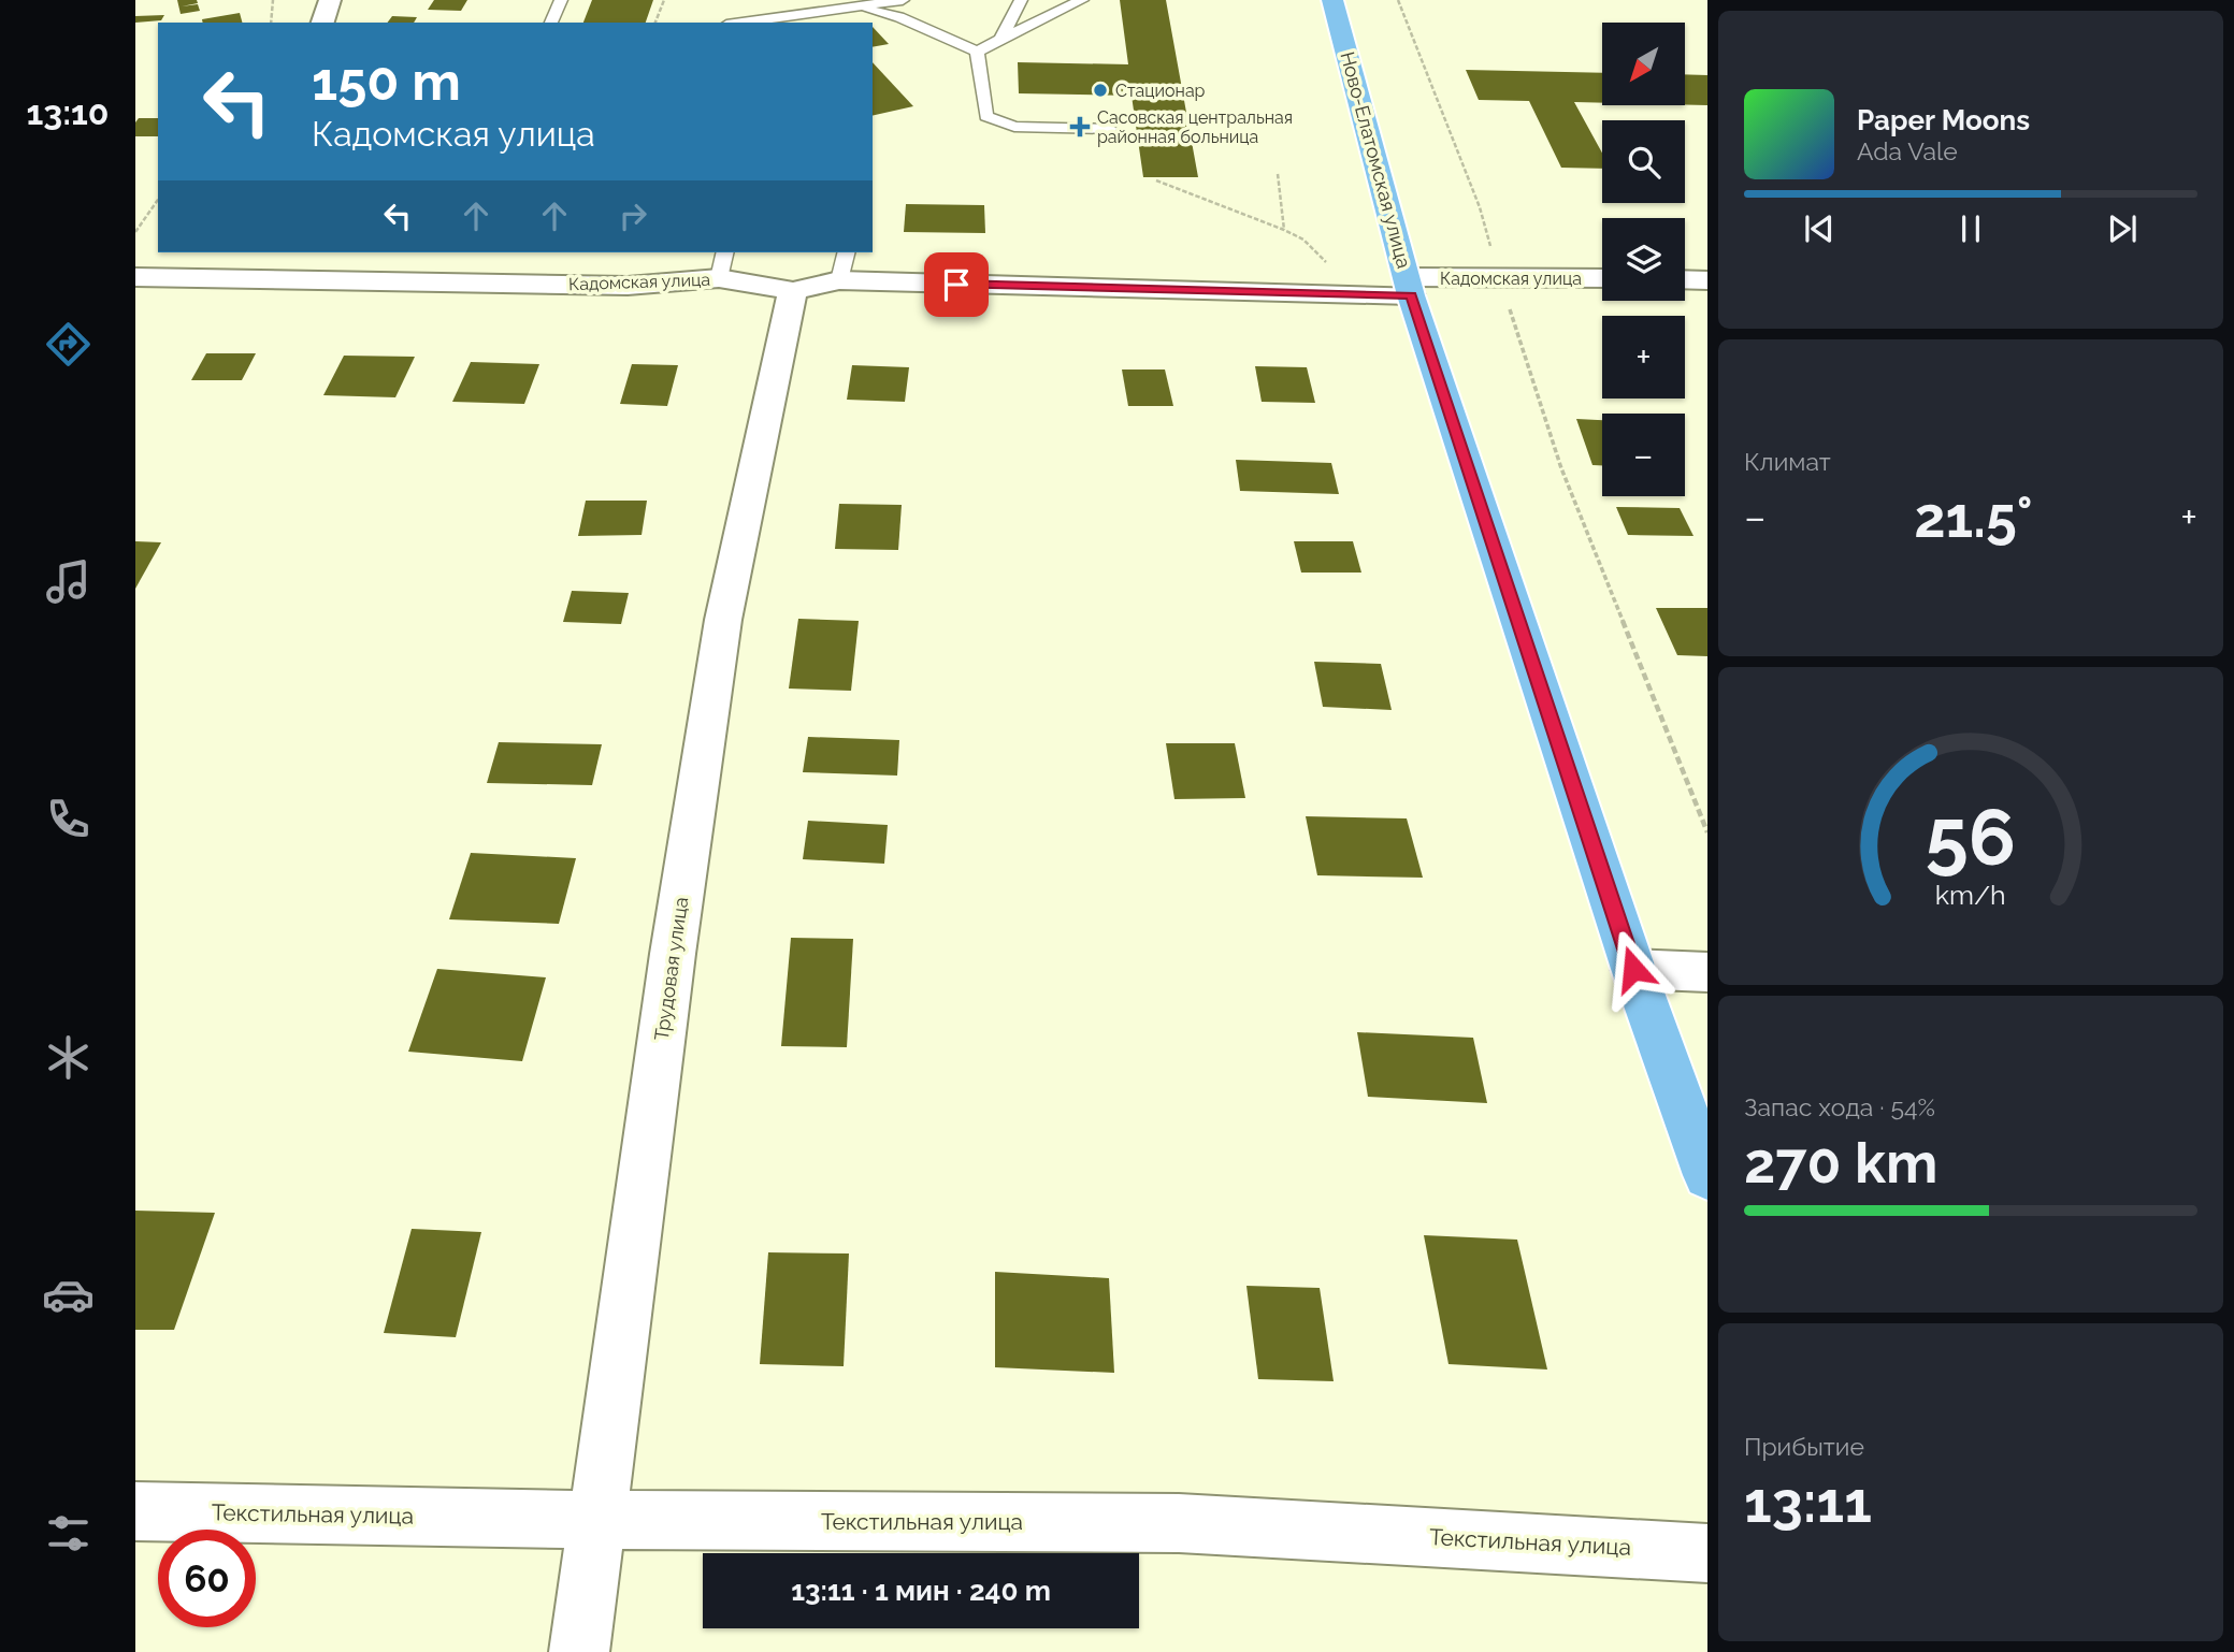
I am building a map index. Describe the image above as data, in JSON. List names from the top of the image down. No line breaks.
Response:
{"streets":{"main road":["Ново-Елатомская улица"],"street":["Кадомская улица","Трудовая улица","Текстильная улица"]},"crossings":[["Ново-Елатомская улица","Кадомская улица"],["Кадомская улица","Трудовая улица"],["Трудовая улица","Текстильная улица"]],"places":{"other":["Стационар"],"health":["Сасовская центральная районная больница"]},"north":"bottom left","page":{"tabs":"13:10","map_buttons":["+","−"],"turn":["150 m","Кадомская улица"],"song":["Paper Moons","Ada Vale"],"tile":["Климат",["Запас хода · 54%","270 km"],["Прибытие","13:11"]],"heat":["−","21.5°","+"],"limit":"60","trip":"13:11 · 1 мин · 240 m","gauge":["56","km/h"]}}
